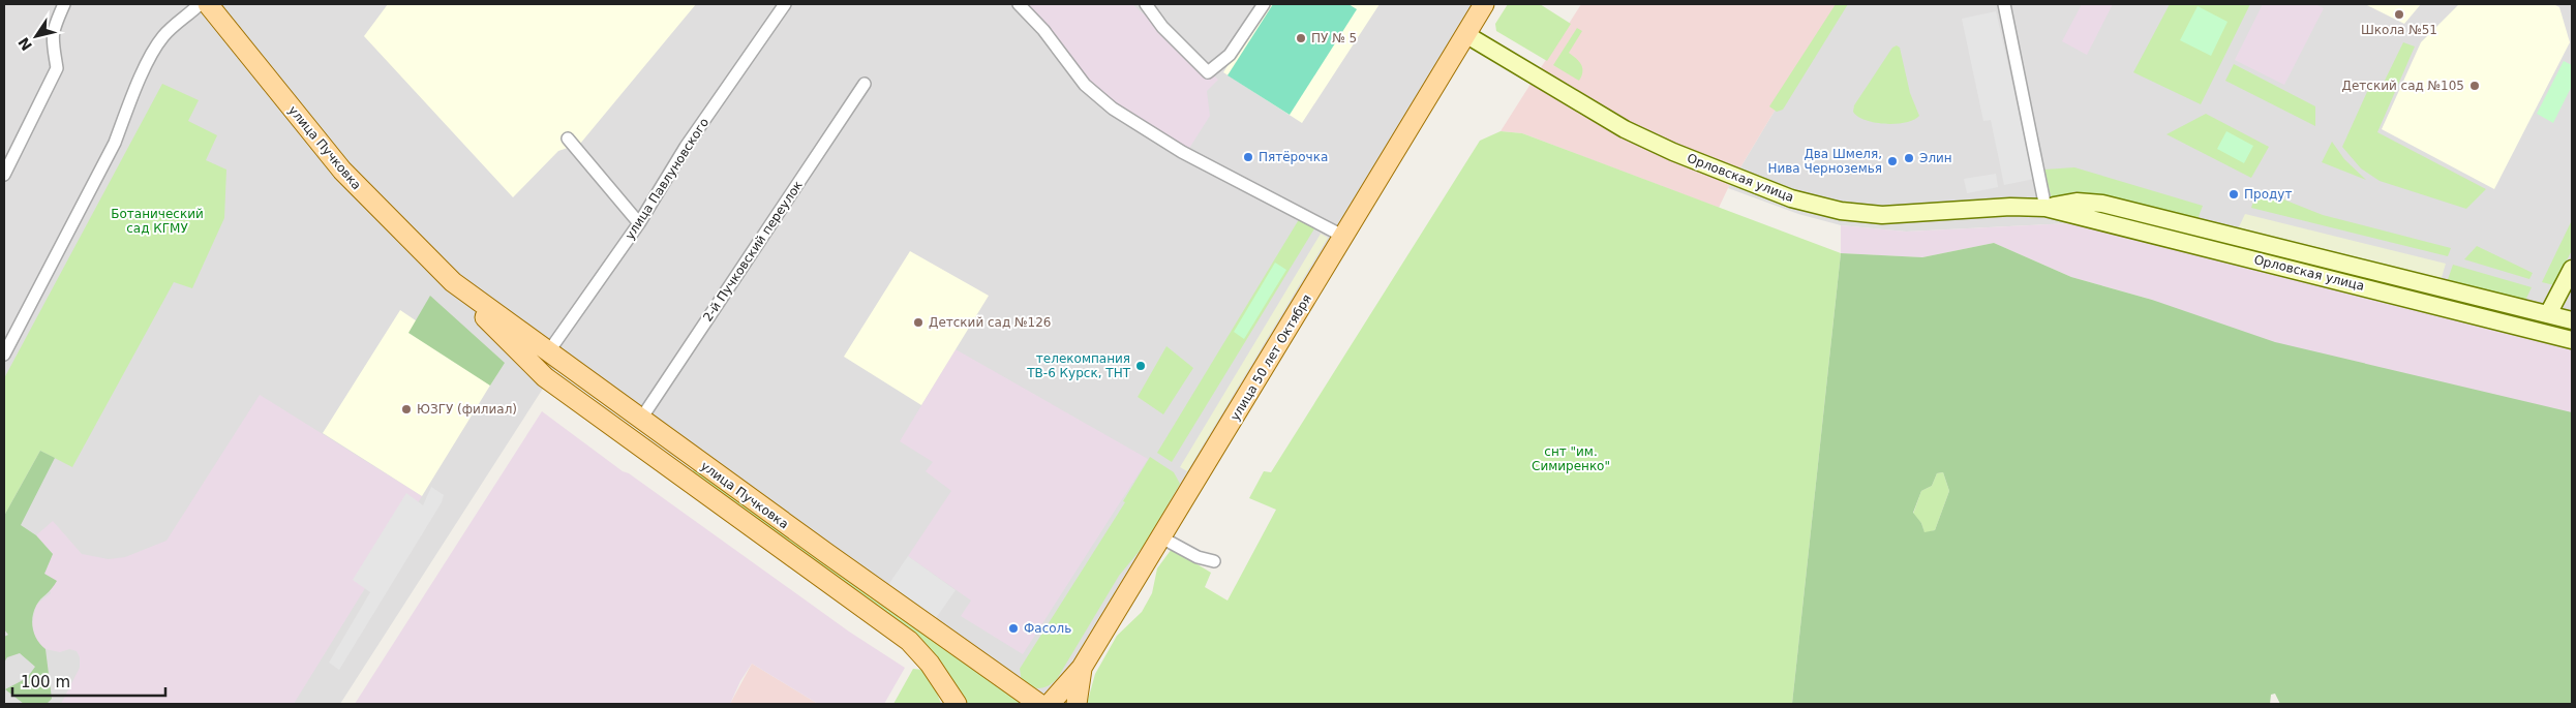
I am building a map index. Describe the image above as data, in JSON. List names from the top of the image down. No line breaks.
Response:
{"streets":{"main road":["улица Пучковка","улица 50 лет Октября"],"street":["Орловская улица","улица Павлуновского","2-й Пучковский переулок"]},"crossings":[["улица Пучковка","улица Павлуновского"],["улица Пучковка","2-й Пучковский переулок"],["Орловская улица","улица 50 лет Октября"]],"parks":["Ботанический сад КГМУ","снт \"им. Симиренко\""],"places":["Школа №51","ПУ № 5","Детский сад №105","Пятёрочка","Элин","Два Шмеля, Нива Черноземья","Продут","Детский сад №126","телекомпания ТВ-6 Курск, ТНТ","ЮЗГУ (филиал)","Фасоль"],"scale_bar":"100 m","north":"bottom left"}
